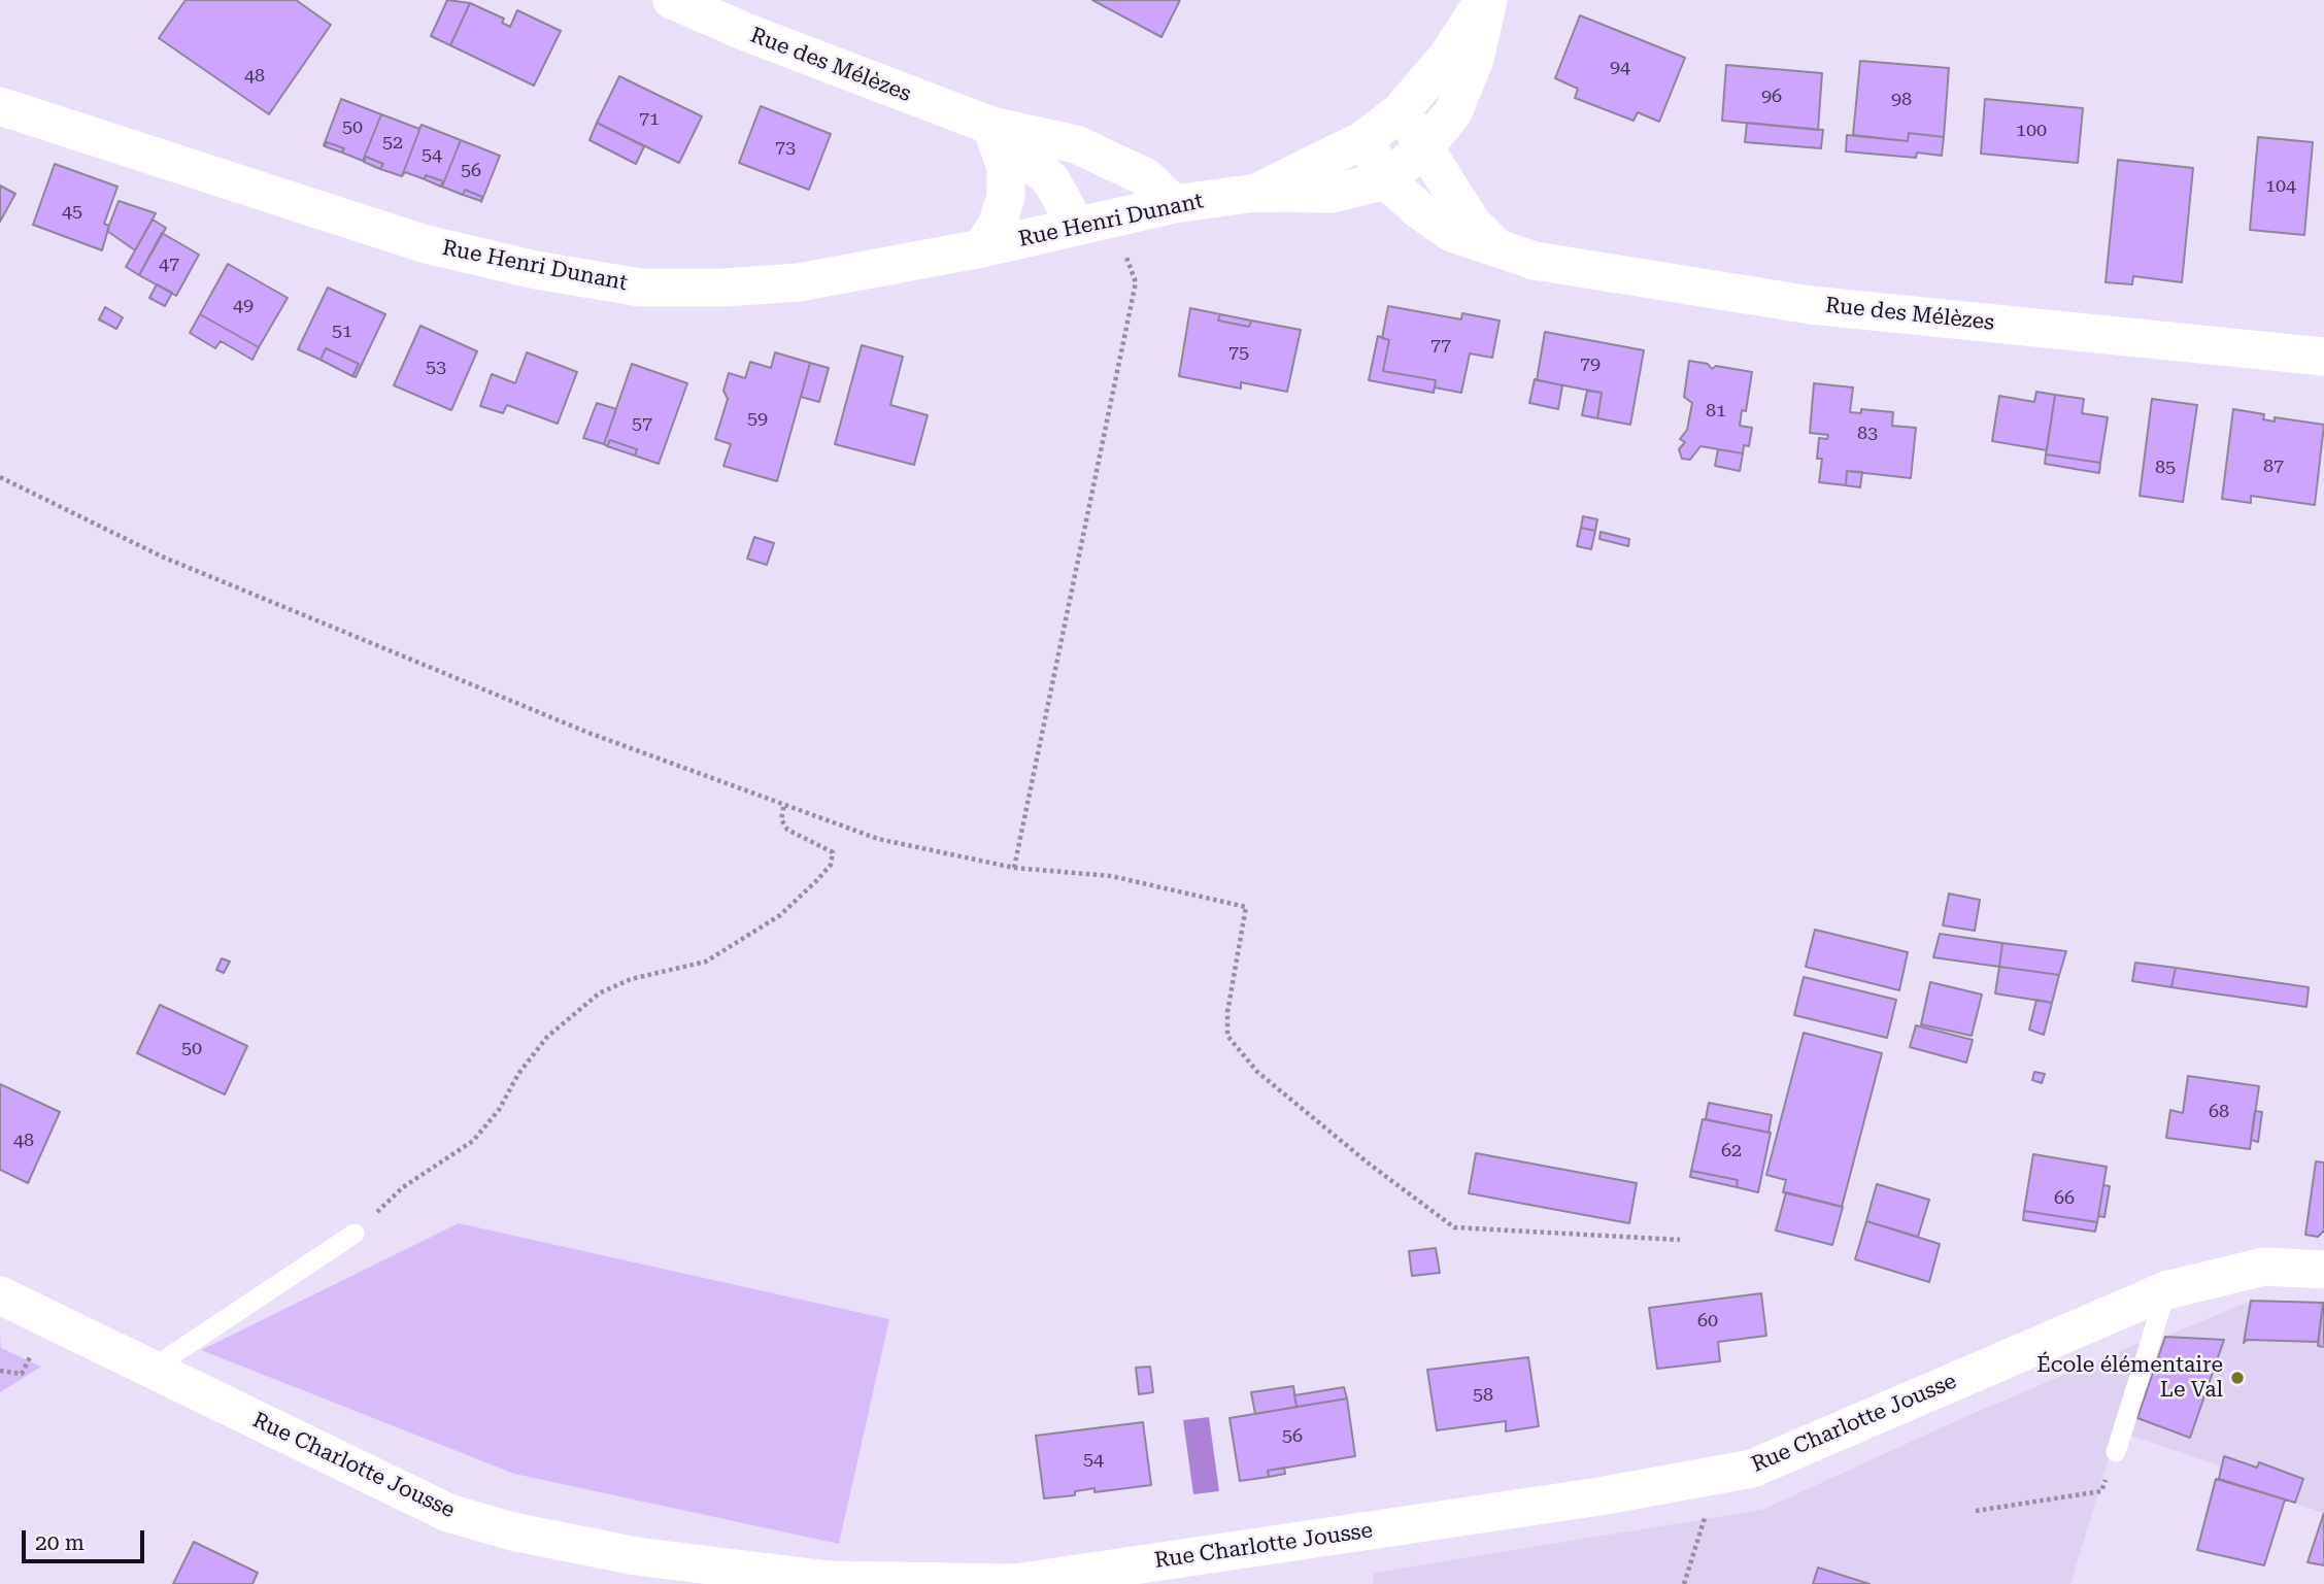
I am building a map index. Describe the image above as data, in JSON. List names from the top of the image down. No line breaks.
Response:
{"streets":{"street":["Rue des Mélèzes","Rue Henri Dunant","Rue Charlotte Jousse"]},"crossings":[["Rue des Mélèzes","Rue Henri Dunant"]],"places":["École élémentaire Le Val"],"house_numbers":["94","48","96","98","71","50","100","52","73","54","56","104","45","47","49","51","77","75","79","53","81","59","57","83","87","85","50","68","48","62","66","60","58","56","54"],"scale_bar":"20 m"}
